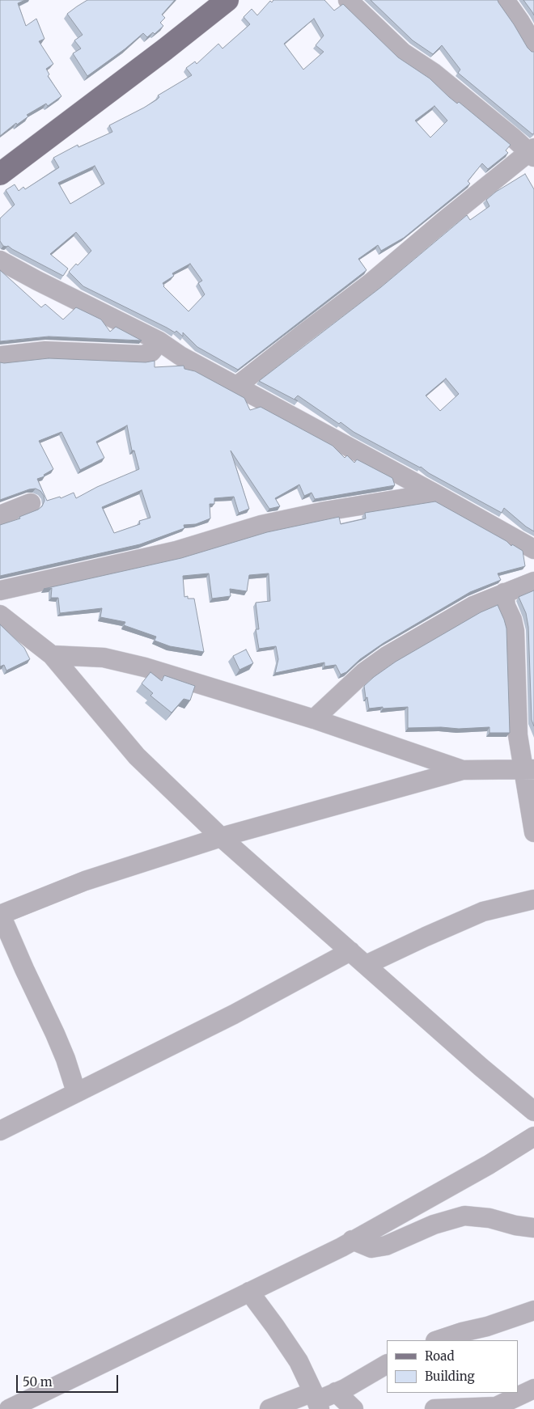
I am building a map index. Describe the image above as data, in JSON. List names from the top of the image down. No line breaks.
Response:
{"legend":["Road","Building"],"scale_bar":"50 m"}
